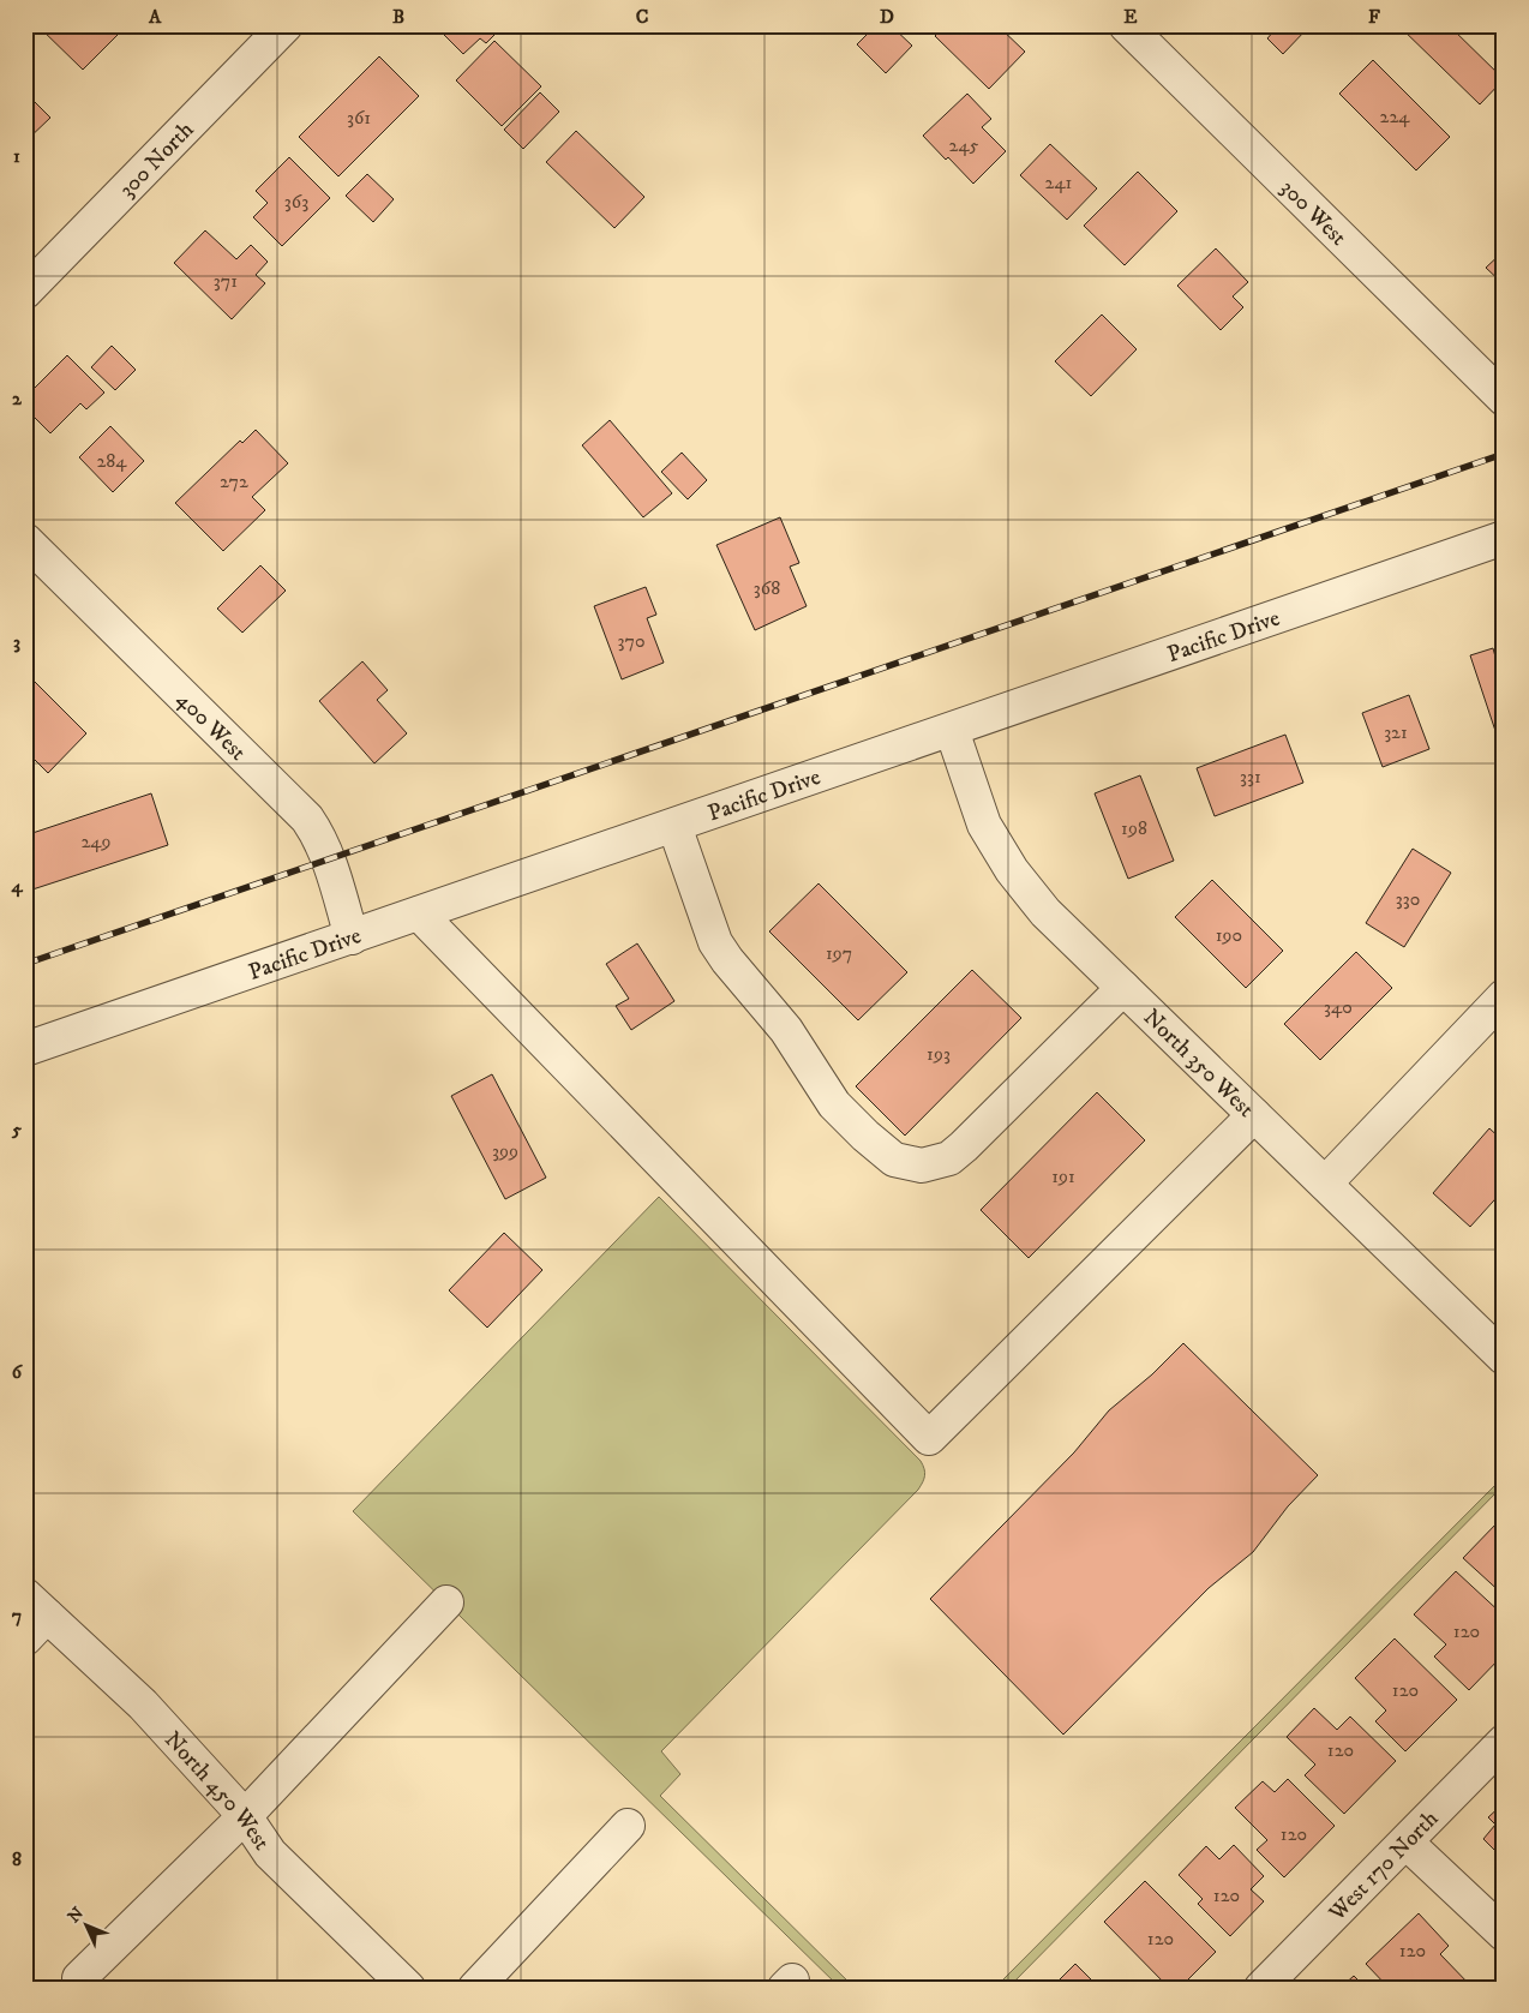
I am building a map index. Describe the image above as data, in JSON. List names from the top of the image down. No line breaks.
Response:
{"streets":{"street":["300 North","300 West","Pacific Drive","400 West","North 350 West","North 450 West","West 170 North"]},"crossings":[["Pacific Drive","400 West"],["Pacific Drive","North 350 West"]],"house_numbers":["224","361","245","241","363","371","284","272","368","370","321","331","198","249","330","190","197","340","193","399","191","120","120","120","120","120","120","120"],"north":"top left","grid":{"columns":["A","B","C","D","E","F"],"rows":["1","2","3","4","5","6","7","8"]}}
